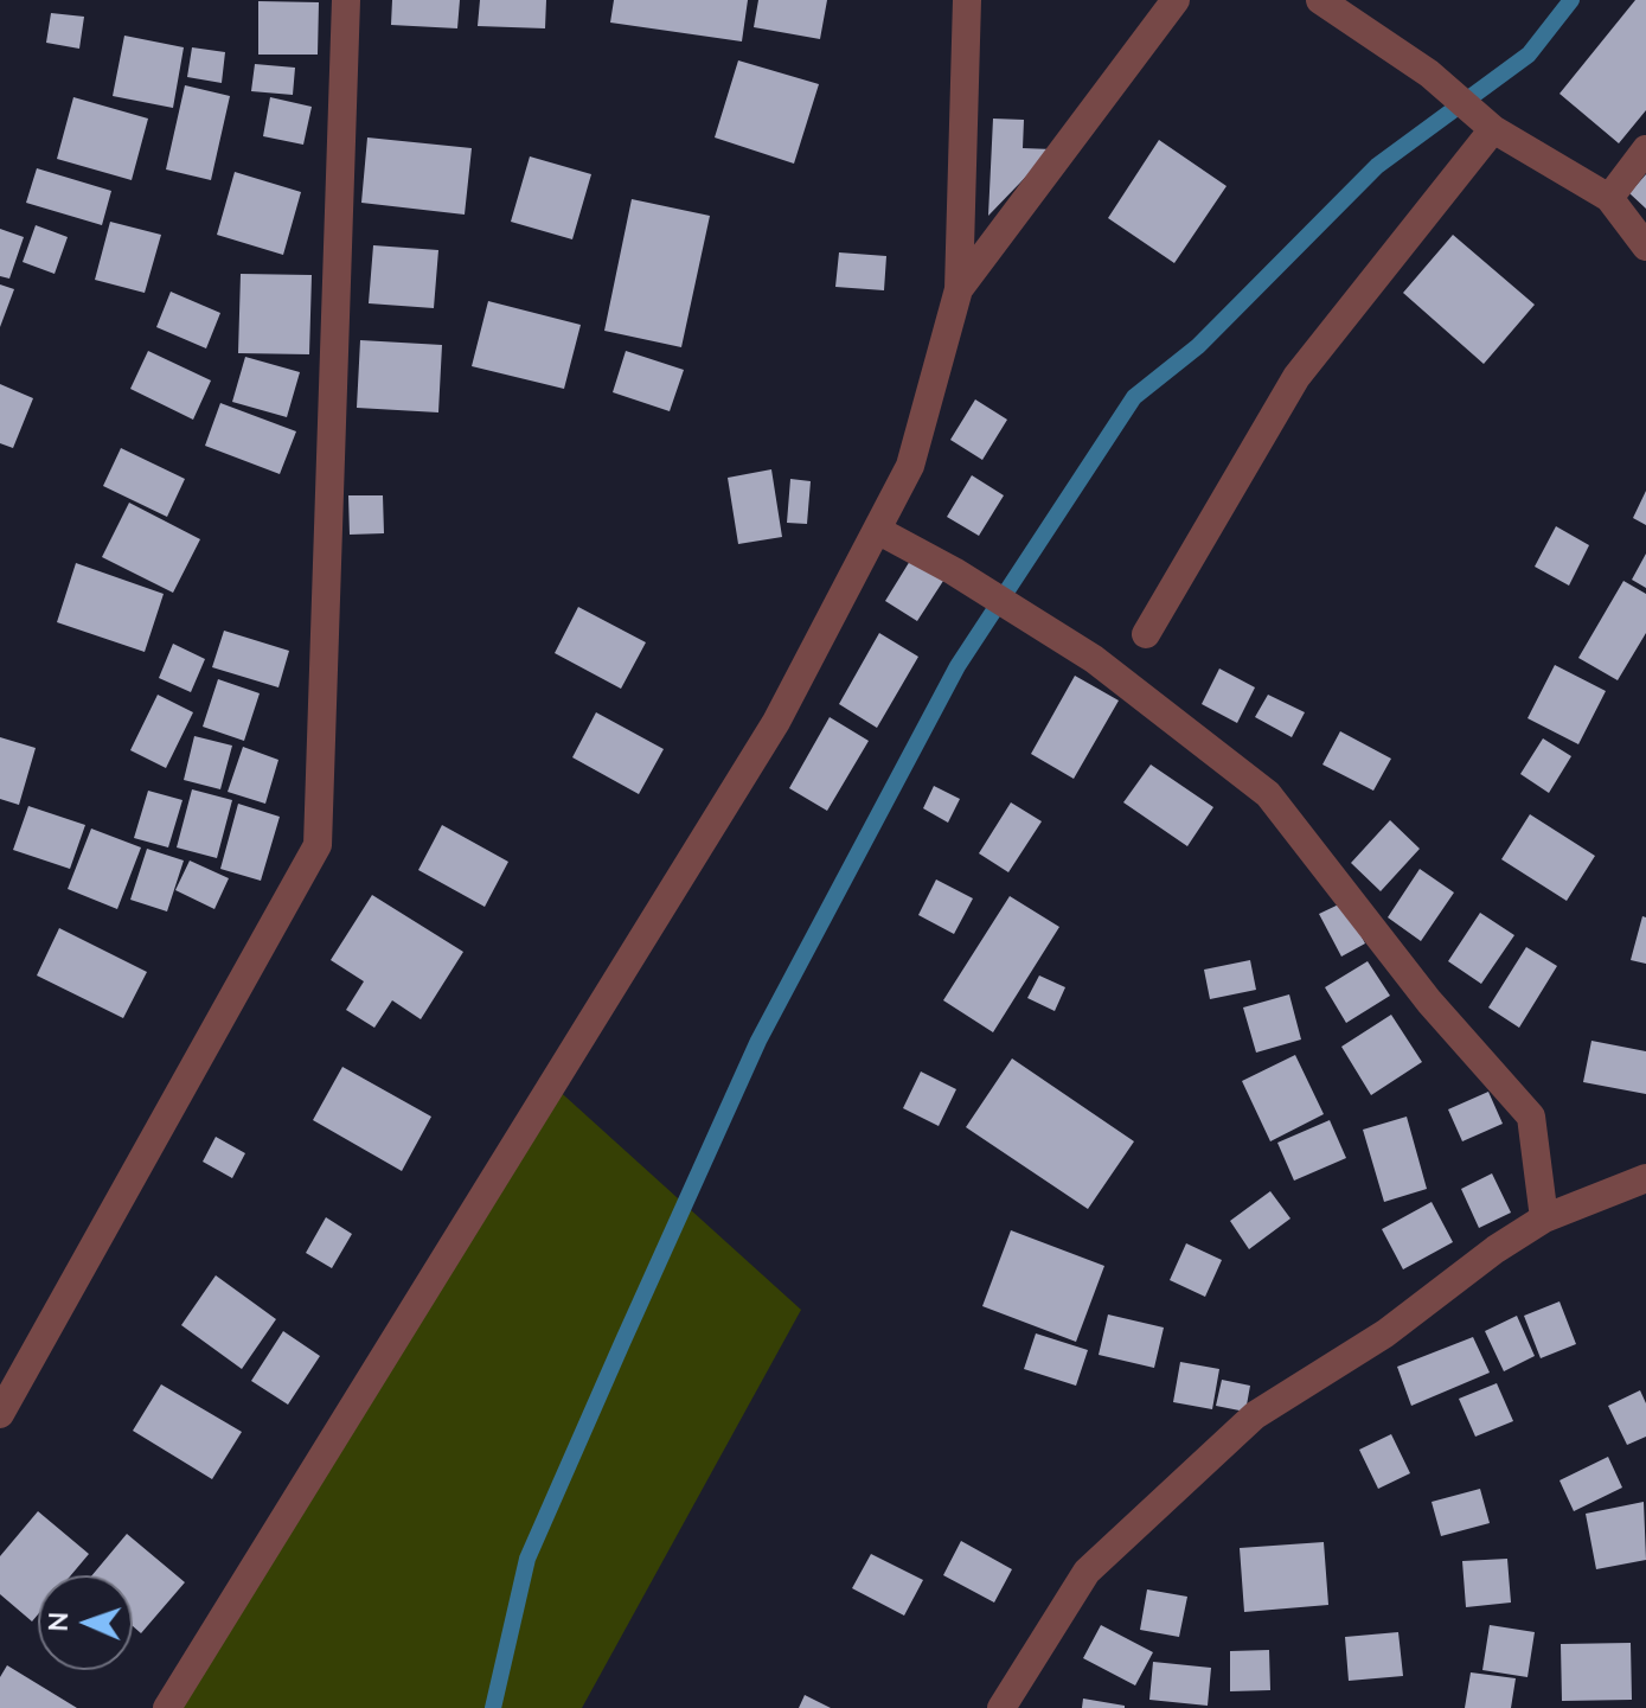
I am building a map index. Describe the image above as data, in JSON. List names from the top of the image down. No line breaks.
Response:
{"north":"left"}
